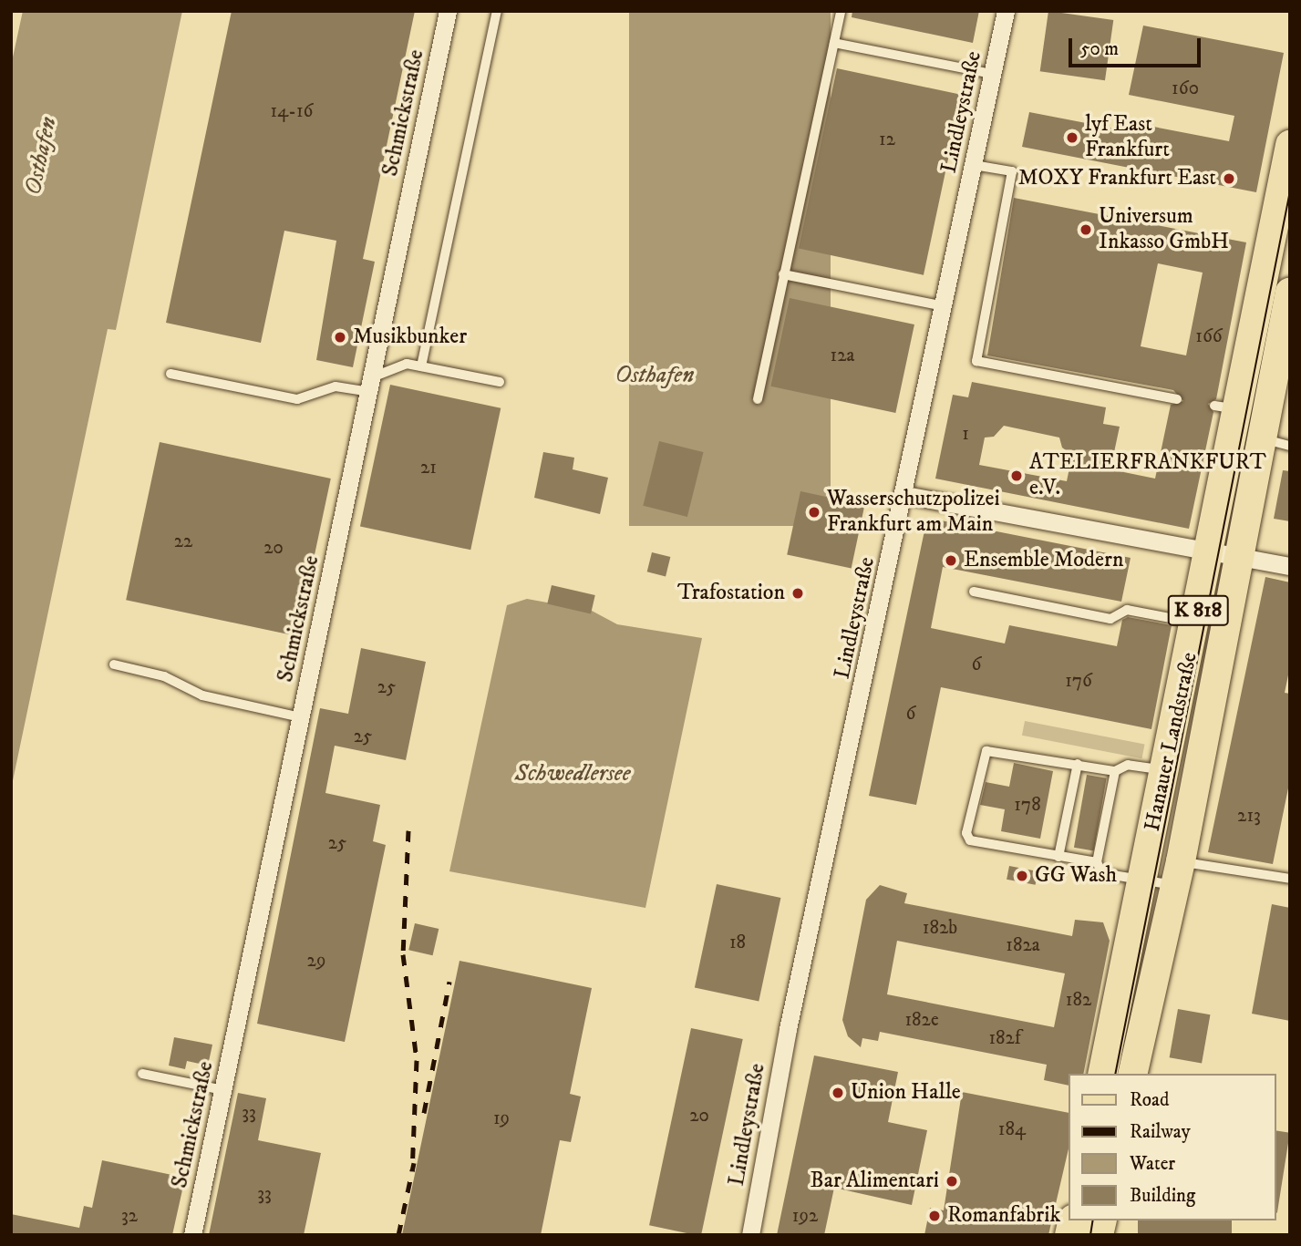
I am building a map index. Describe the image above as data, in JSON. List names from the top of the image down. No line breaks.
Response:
{"streets":{"main road":["K 818","Hanauer Landstraße"],"street":["Lindleystraße","Schmickstraße"]},"water":["Osthafen","Schwedlersee"],"places":["lyf East Frankfurt","MOXY Frankfurt East","Universum Inkasso GmbH","Musikbunker","ATELIERFRANKFURT e.V.","Wasserschutzpolizei Frankfurt am Main","Ensemble Modern","Trafostation","GG Wash","Union Halle","Bar Alimentari","Romanfabrik"],"house_numbers":["160","14-16","12","166","12a","1","21","22","20","6","176","25","6","25","178","213","25","182b","18","182a","29","182","182e","182f","33","20","19","184","33","32","192"],"legend":["Road","Railway","Water","Building"],"scale_bar":"50 m"}
